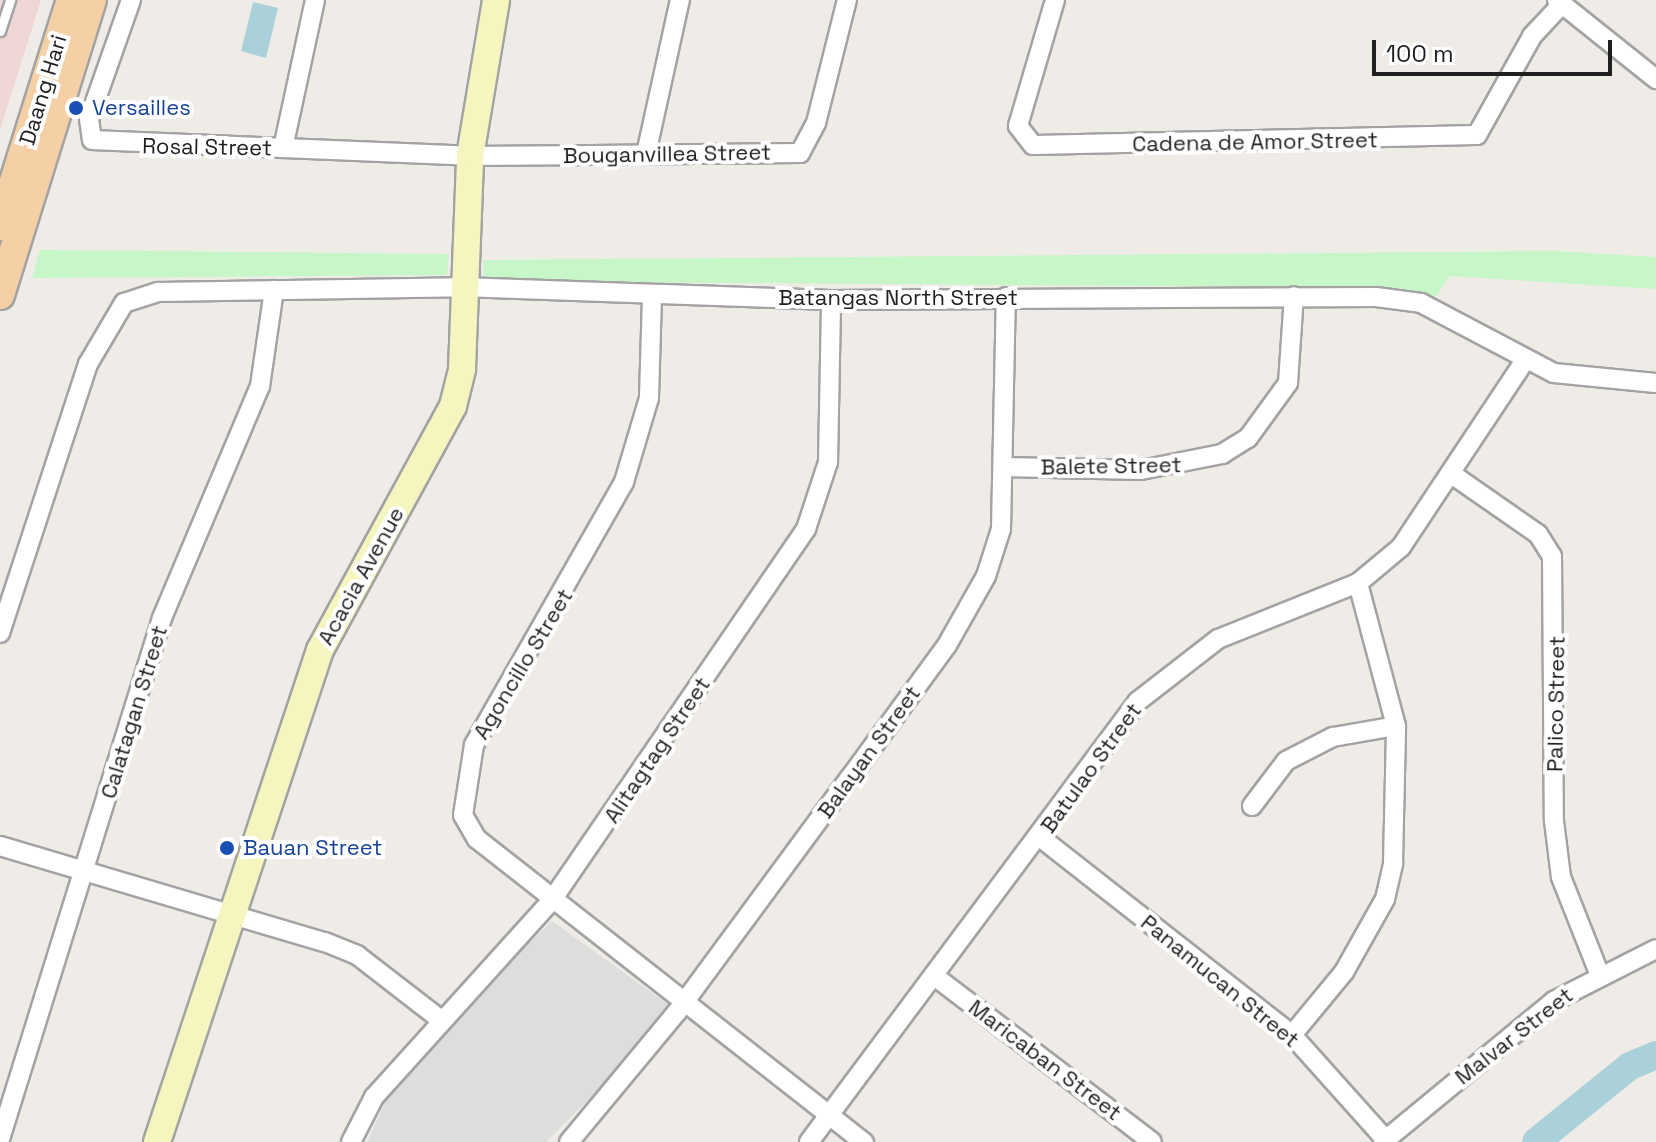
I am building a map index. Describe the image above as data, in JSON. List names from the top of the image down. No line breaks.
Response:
{"streets":{"main road":["Daang Hari"],"street":["Cadena de Amor Street","Rosal Street","Bouganvillea Street","Batangas North Street","Balete Street","Acacia Avenue","Agoncillo Street","Palico Street","Calatagan Street","Alitagtag Street","Balayan Street","Batulao Street","Panamucan Street","Malvar Street","Maricaban Street"]},"crossings":[["Rosal Street","Bouganvillea Street"],["Rosal Street","Acacia Avenue"],["Bouganvillea Street","Acacia Avenue"],["Batangas North Street","Balete Street"],["Batangas North Street","Acacia Avenue"],["Batangas North Street","Agoncillo Street"],["Batangas North Street","Calatagan Street"],["Batangas North Street","Alitagtag Street"],["Batangas North Street","Balayan Street"],["Batangas North Street","Batulao Street"],["Balete Street","Balayan Street"],["Agoncillo Street","Alitagtag Street"],["Agoncillo Street","Balayan Street"],["Agoncillo Street","Batulao Street"],["Palico Street","Batulao Street"],["Palico Street","Malvar Street"],["Batulao Street","Panamucan Street"],["Batulao Street","Maricaban Street"],["Panamucan Street","Malvar Street"]],"places":["Versailles","Bauan Street"],"scale_bar":"100 m"}
